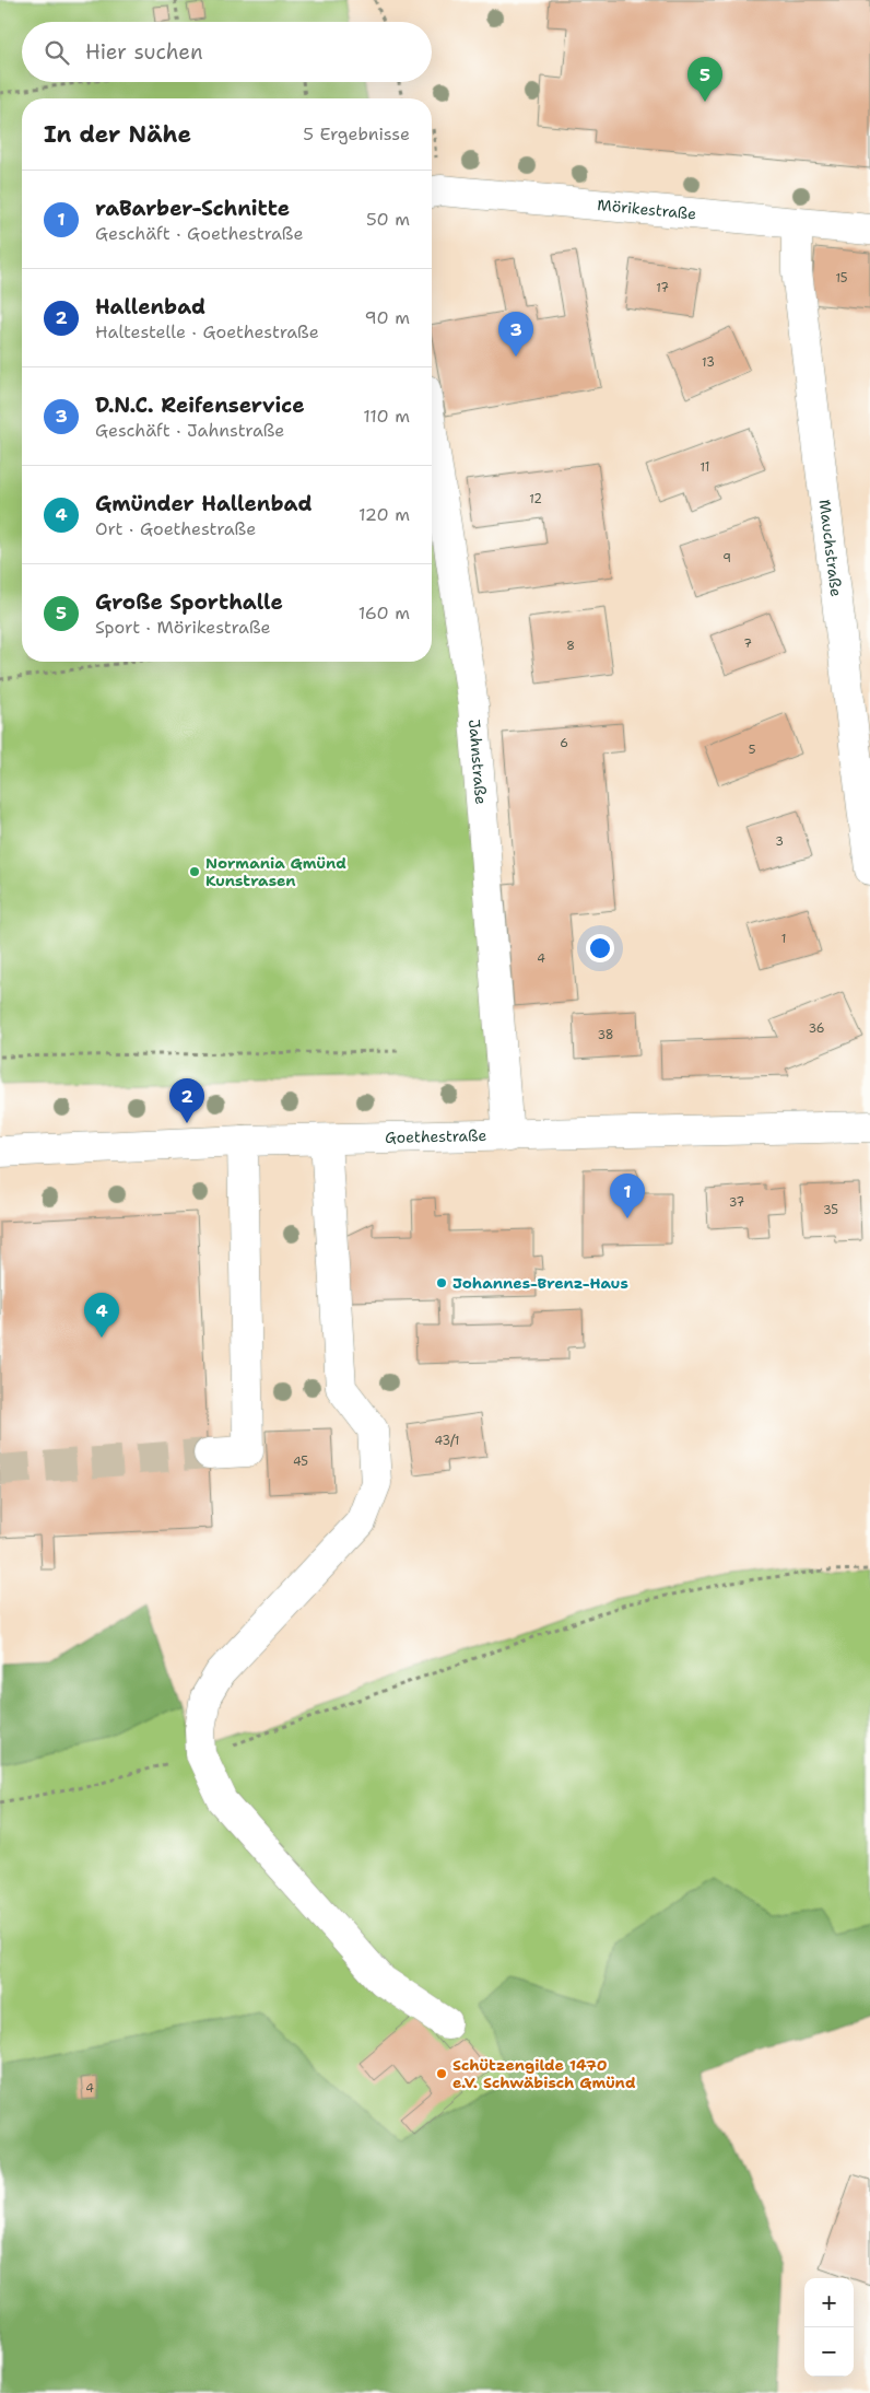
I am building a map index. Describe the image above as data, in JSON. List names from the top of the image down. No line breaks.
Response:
{"streets":{"street":["Mörikestraße","Mauchstraße","Jahnstraße","Goethestraße"]},"crossings":[["Mörikestraße","Mauchstraße"],["Jahnstraße","Goethestraße"]],"places":["Normania Gmünd Kunstrasen","Johannes-Brenz-Haus","Schützengilde 1470 e.V. Schwäbisch Gmünd"],"house_numbers":["15","17","13","11","12","9","7","8","6","5","3","1","4","36","38","37","35","43/1","45","4"],"page":{"search":"Hier suchen","pins":["5","3","2","1","4"],"heading":["In der Nähe","5 Ergebnisse"],"list":[{"mark":"1","name":"raBarber-Schnitte","note":"Geschäft · Goethestraße","value":"50 m"},{"mark":"2","name":"Hallenbad","note":"Haltestelle · Goethestraße","value":"90 m"},{"mark":"3","name":"D.N.C. Reifenservice","note":"Geschäft · Jahnstraße","value":"110 m"},{"mark":"4","name":"Gmünder Hallenbad","note":"Ort · Goethestraße","value":"120 m"},{"mark":"5","name":"Große Sporthalle","note":"Sport · Mörikestraße","value":"160 m"}],"map_buttons":["+","−"]}}
